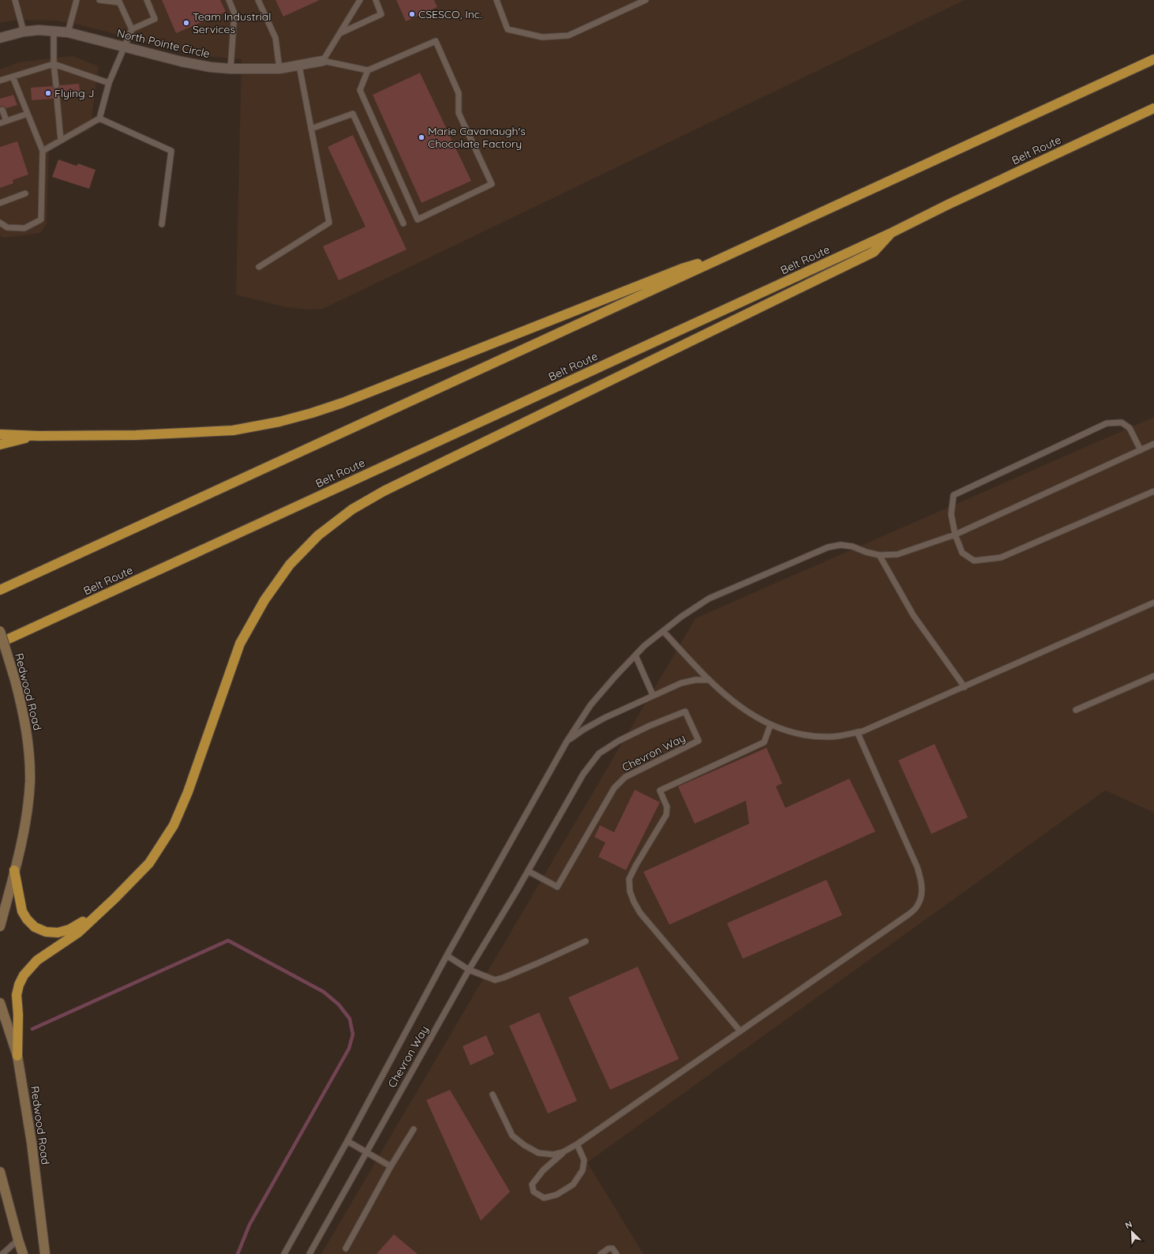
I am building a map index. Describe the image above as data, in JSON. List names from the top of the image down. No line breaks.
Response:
{"streets":{"highway":["Belt Route"],"main road":["Redwood Road"],"street":["North Pointe Circle"],"lane":["Chevron Way"]},"places":["CSESCO, Inc.","Team Industrial Services","Flying J","Marie Cavanaugh's Chocolate Factory"],"north":"top left"}
